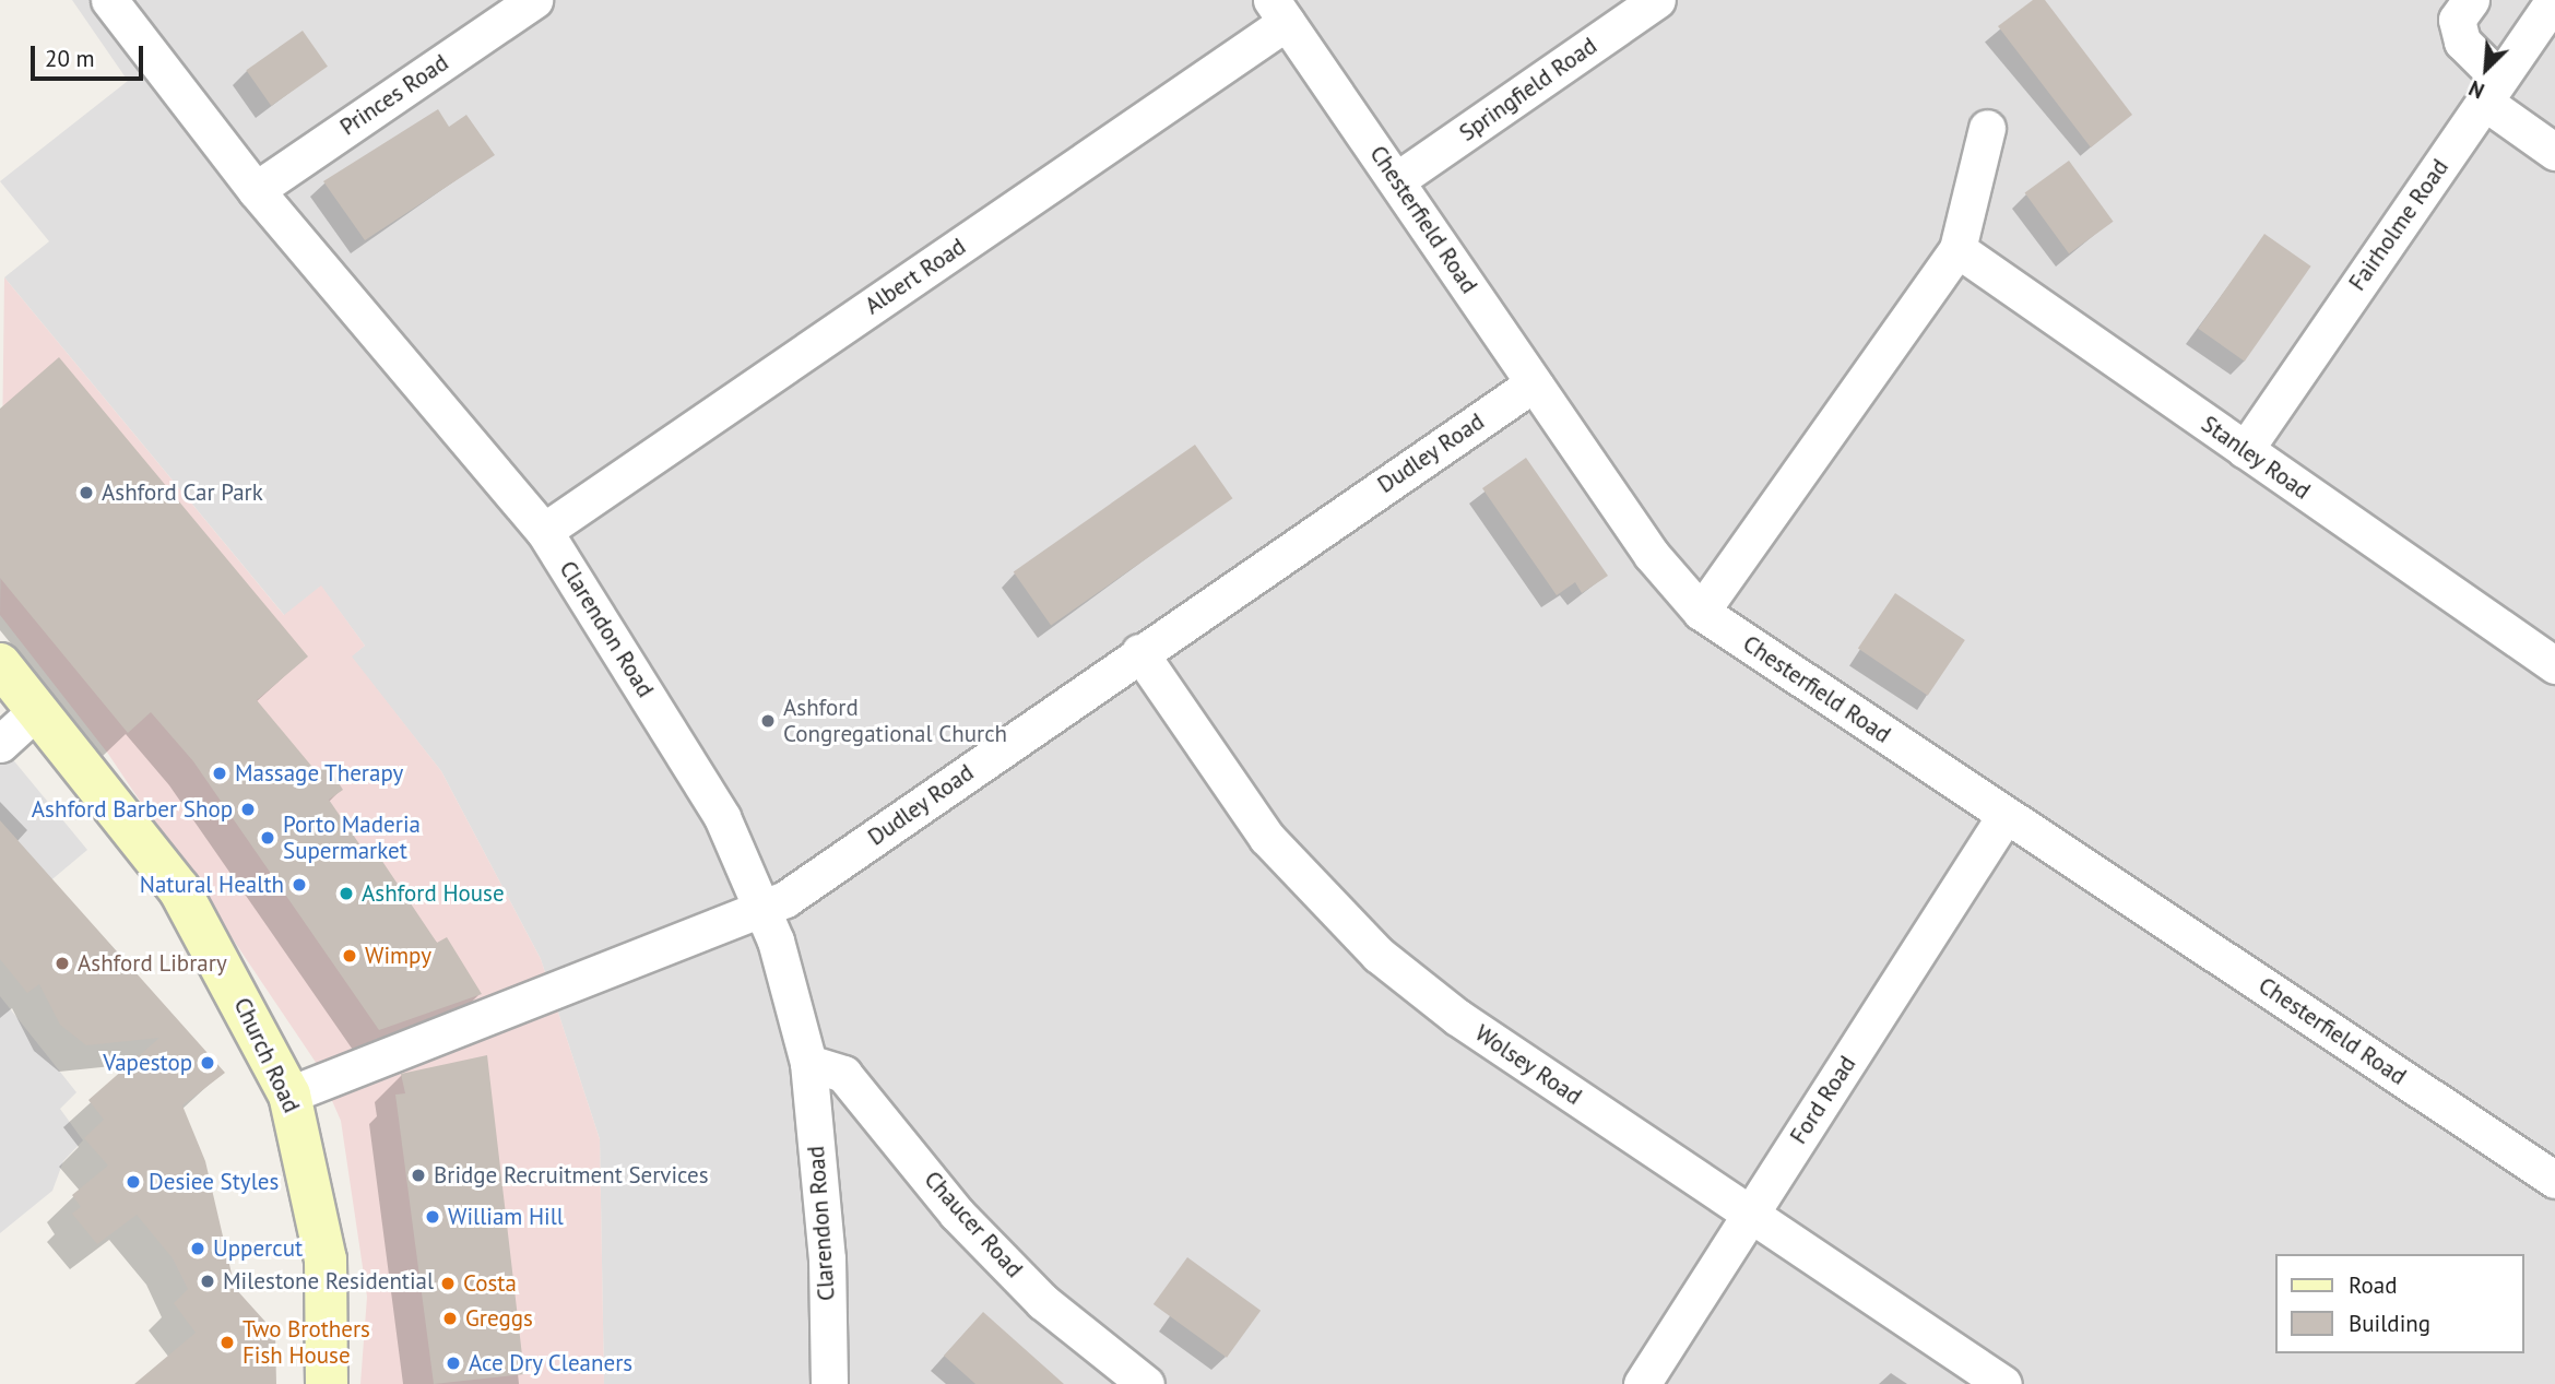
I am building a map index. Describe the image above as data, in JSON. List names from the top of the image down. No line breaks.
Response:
{"streets":{"main road":["Church Road"],"street":["Springfield Road","Princes Road","Chesterfield Road","Fairholme Road","Albert Road","Dudley Road","Stanley Road","Clarendon Road","Wolsey Road","Ford Road","Chaucer Road"]},"crossings":[["Springfield Road","Chesterfield Road"],["Princes Road","Clarendon Road"],["Chesterfield Road","Albert Road"],["Chesterfield Road","Dudley Road"],["Chesterfield Road","Ford Road"],["Fairholme Road","Stanley Road"],["Albert Road","Clarendon Road"],["Dudley Road","Clarendon Road"],["Dudley Road","Church Road"],["Dudley Road","Wolsey Road"],["Clarendon Road","Chaucer Road"],["Wolsey Road","Ford Road"]],"places":["Ashford Car Park","Ashford Congregational Church","Massage Therapy","Ashford Barber Shop","Porto Maderia Supermarket","Natural Health","Ashford House","Wimpy","Ashford Library","Vapestop","Bridge Recruitment Services","Desiee Styles","William Hill","Uppercut","Milestone Residential","Costa","Greggs","Two Brothers Fish House","Ace Dry Cleaners"],"legend":["Road","Building"],"scale_bar":"20 m","north":"bottom left"}
